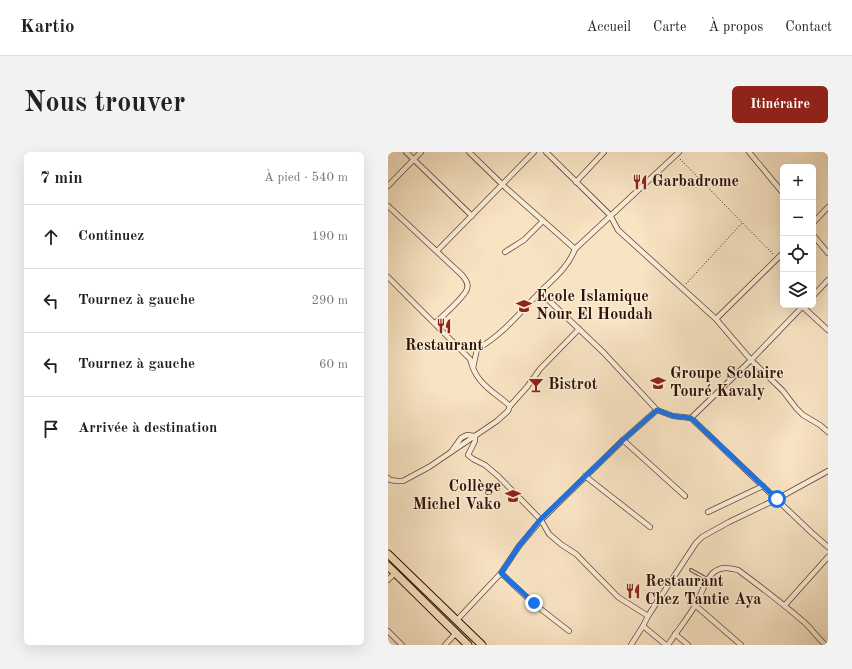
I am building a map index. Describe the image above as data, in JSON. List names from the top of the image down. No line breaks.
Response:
{"places":{"restaurant":["Garbadrome","Restaurant","Restaurant Chez Tantie Aya"],"school or university":["Ecole Islamique Nour El Houdah","Groupe Scolaire Touré Kavaly","Collège Michel Vako"],"bar":["Bistrot"]},"page":{"header":"Kartio","nav":["Accueil","Carte","À propos","Contact"],"buttons":"Itinéraire","title":"Nous trouver","heading":["7 min","À pied · 540 m"],"map_buttons":["+","−"],"list":[["Continuez","190 m"],["Tournez à gauche","290 m"],["Tournez à gauche","60 m"],"Arrivée à destination"]}}
